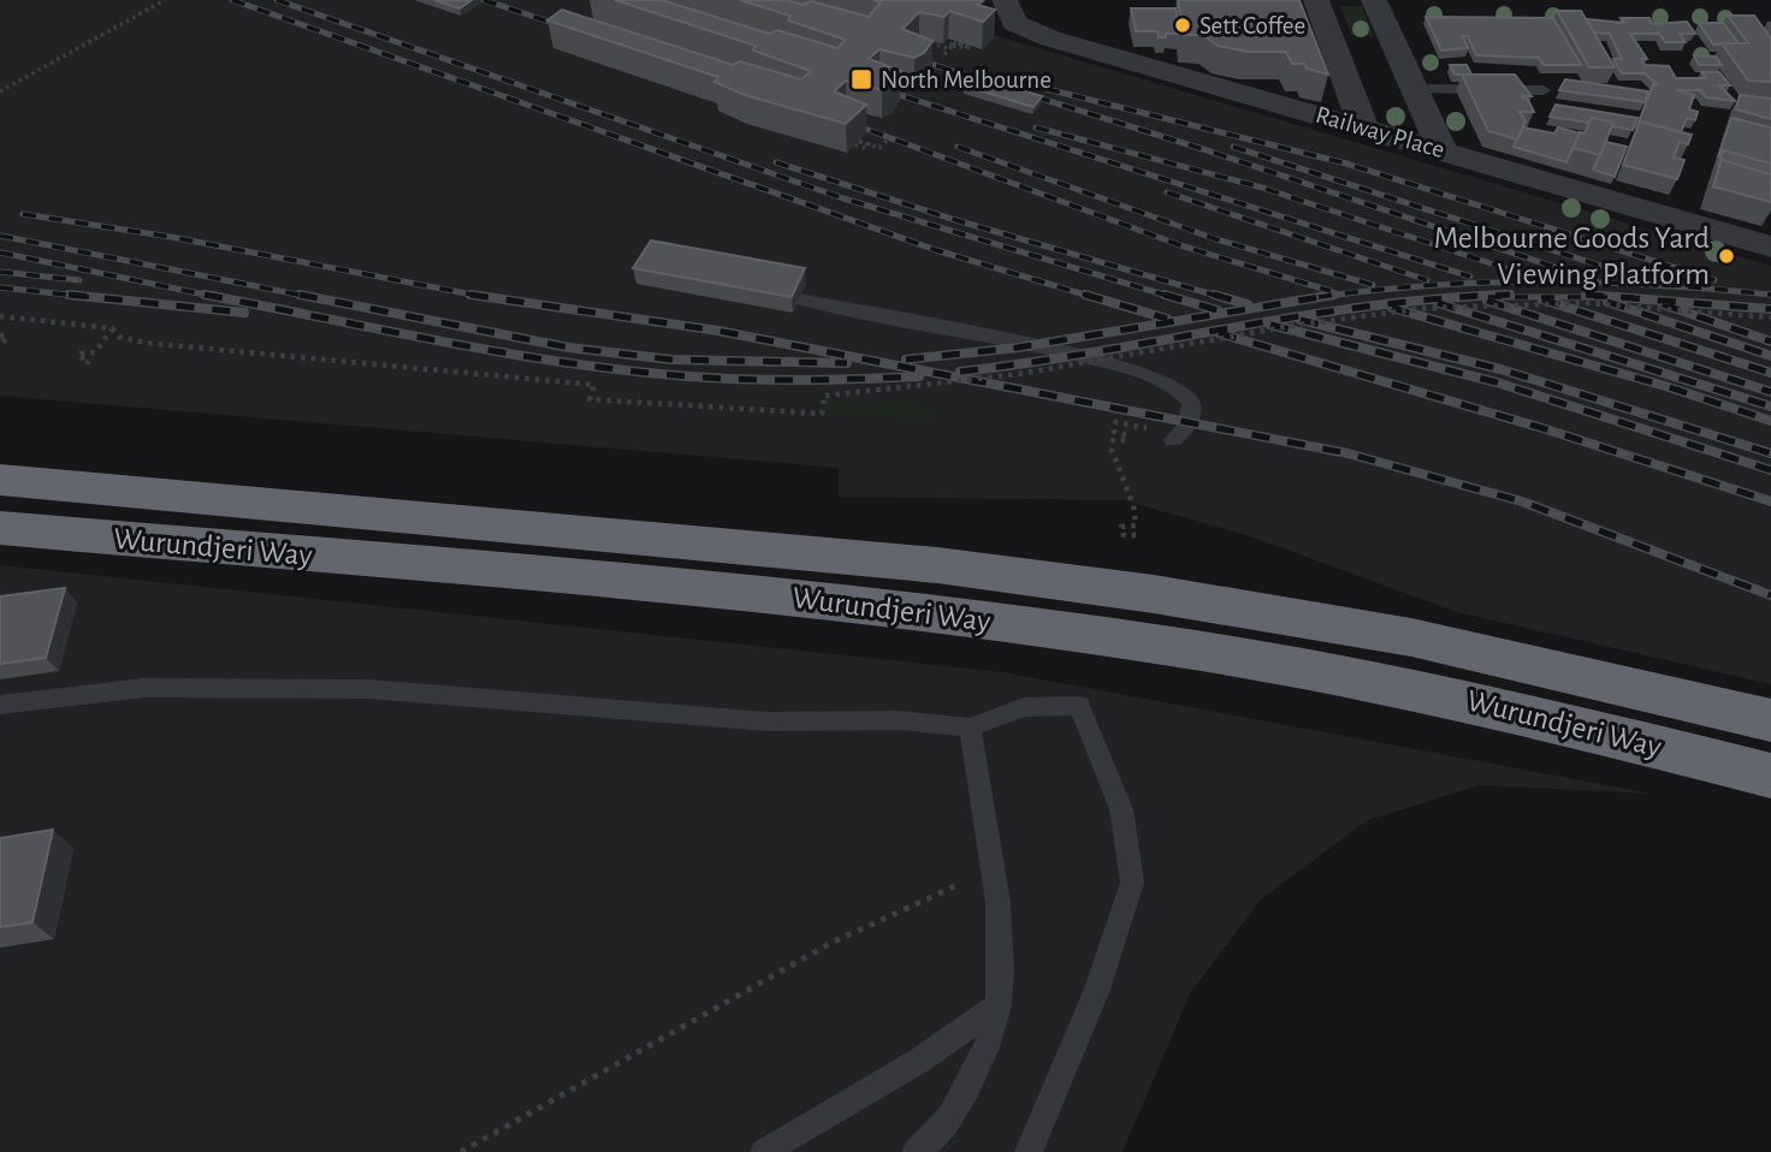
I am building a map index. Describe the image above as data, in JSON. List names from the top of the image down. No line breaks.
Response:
{"streets":{"highway":["Wurundjeri Way"],"street":["Railway Place"]},"places":{"other":["Sett Coffee","Melbourne Goods Yard Viewing Platform"],"transit":["North Melbourne"]}}
